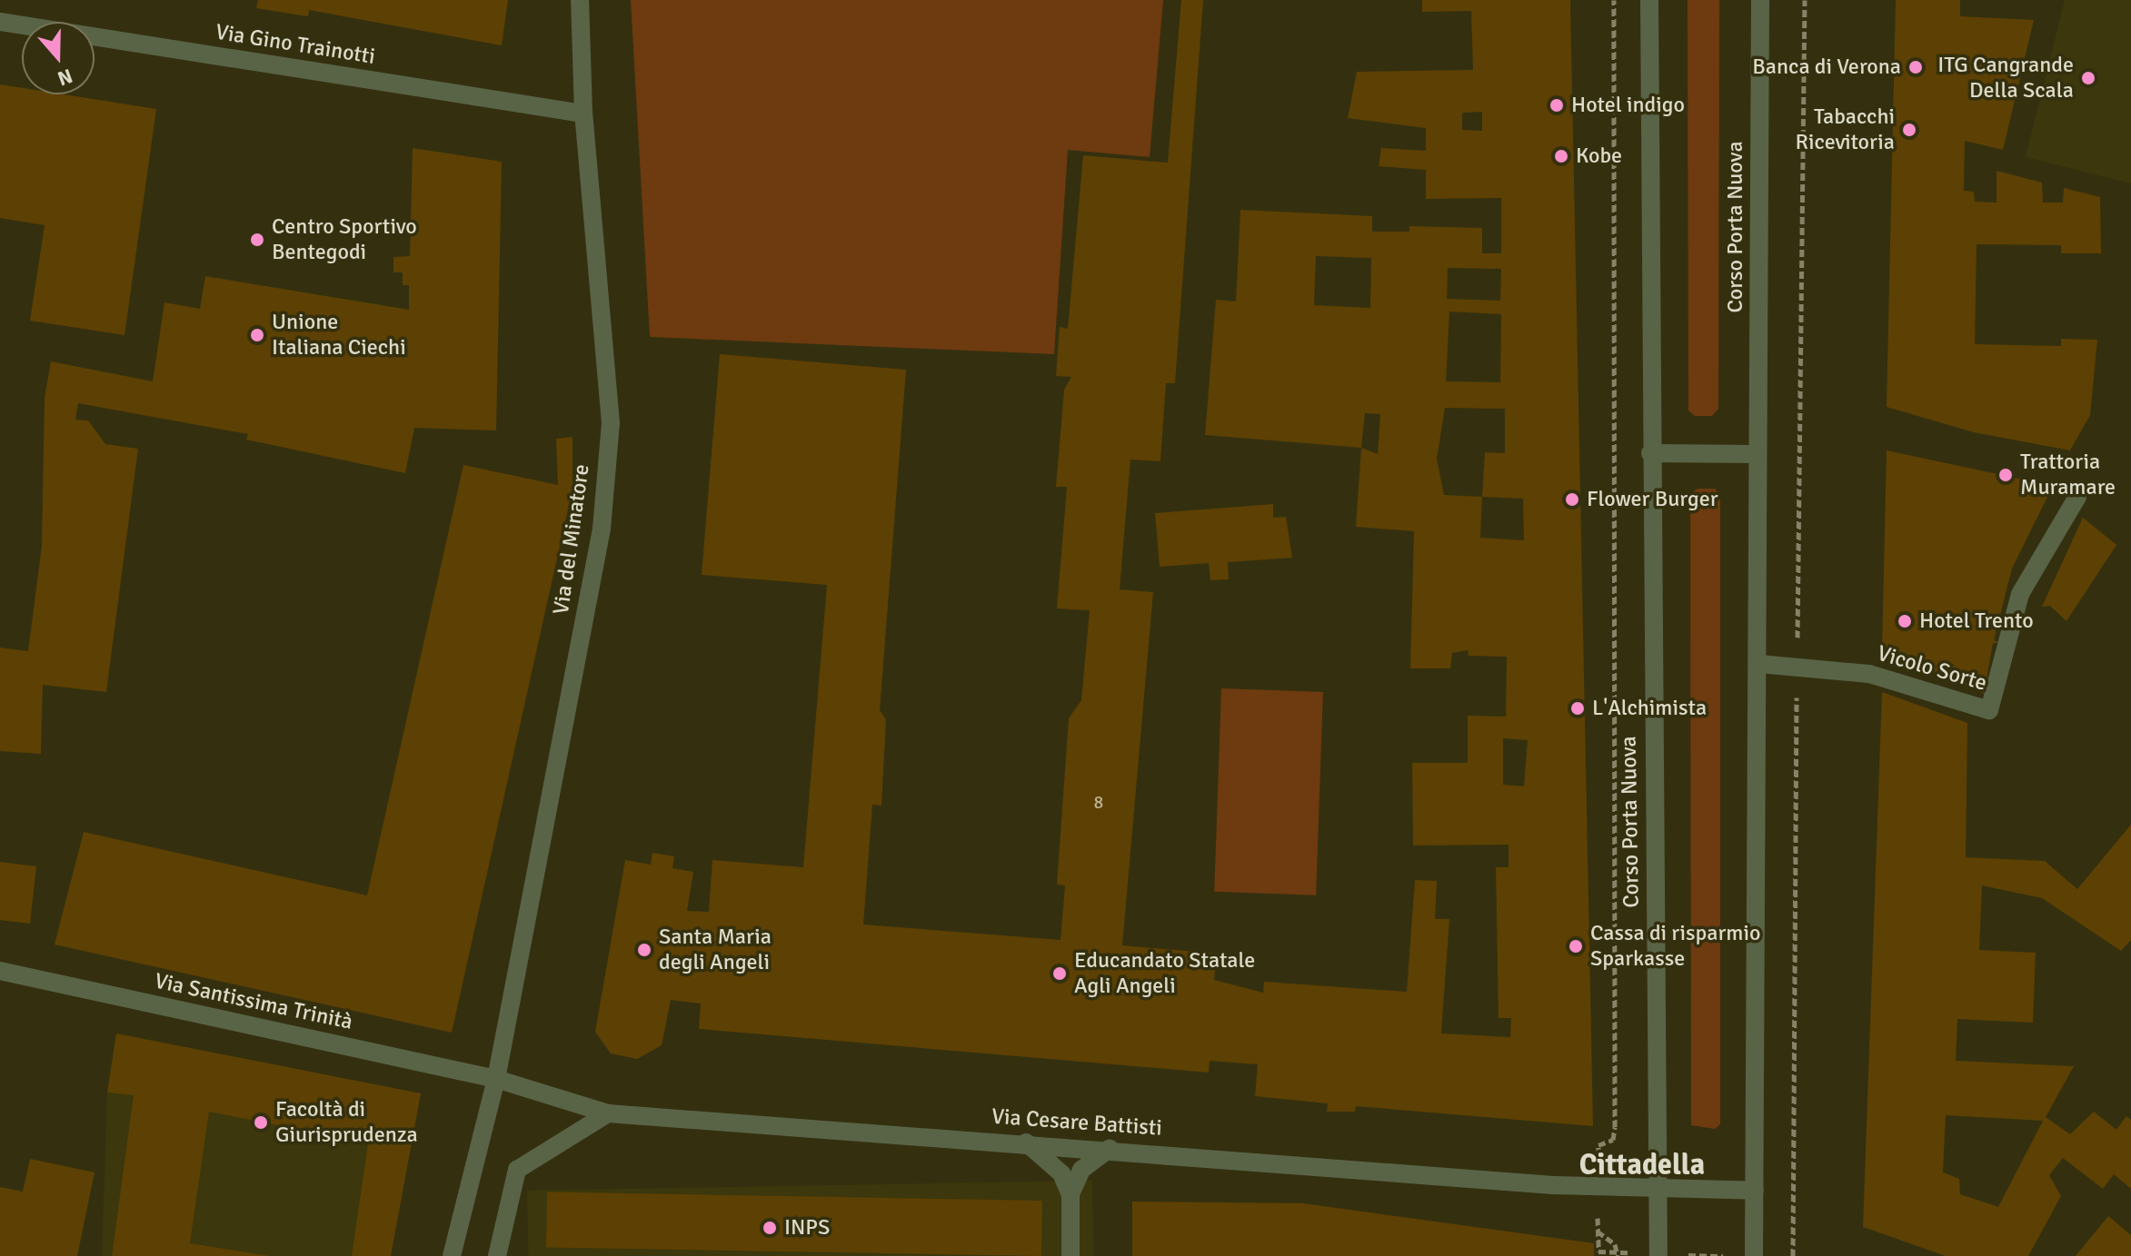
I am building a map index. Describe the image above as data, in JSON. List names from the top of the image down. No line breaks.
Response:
{"streets":{"street":["Via Gino Trainotti","Corso Porta Nuova","Via del Minatore","Vicolo Sorte","Via Santissima Trinità","Via Cesare Battisti"]},"crossings":[["Via Gino Trainotti","Via del Minatore"],["Corso Porta Nuova","Vicolo Sorte"],["Corso Porta Nuova","Via Cesare Battisti"],["Via del Minatore","Via Santissima Trinità"],["Via del Minatore","Via Cesare Battisti"],["Via Santissima Trinità","Via Cesare Battisti"]],"districts":["Cittadella"],"places":["Banca di Verona","ITG Cangrande Della Scala","Hotel indigo","Tabacchi Ricevitoria","Kobe","Centro Sportivo Bentegodi","Unione Italiana Ciechi","Trattoria Muramare","Flower Burger","Hotel Trento","L'Alchimista","Cassa di risparmio Sparkasse","Santa Maria degli Angeli","Educandato Statale Agli Angeli","Facoltà di Giurisprudenza","INPS"],"house_numbers":["8"],"north":"bottom"}
